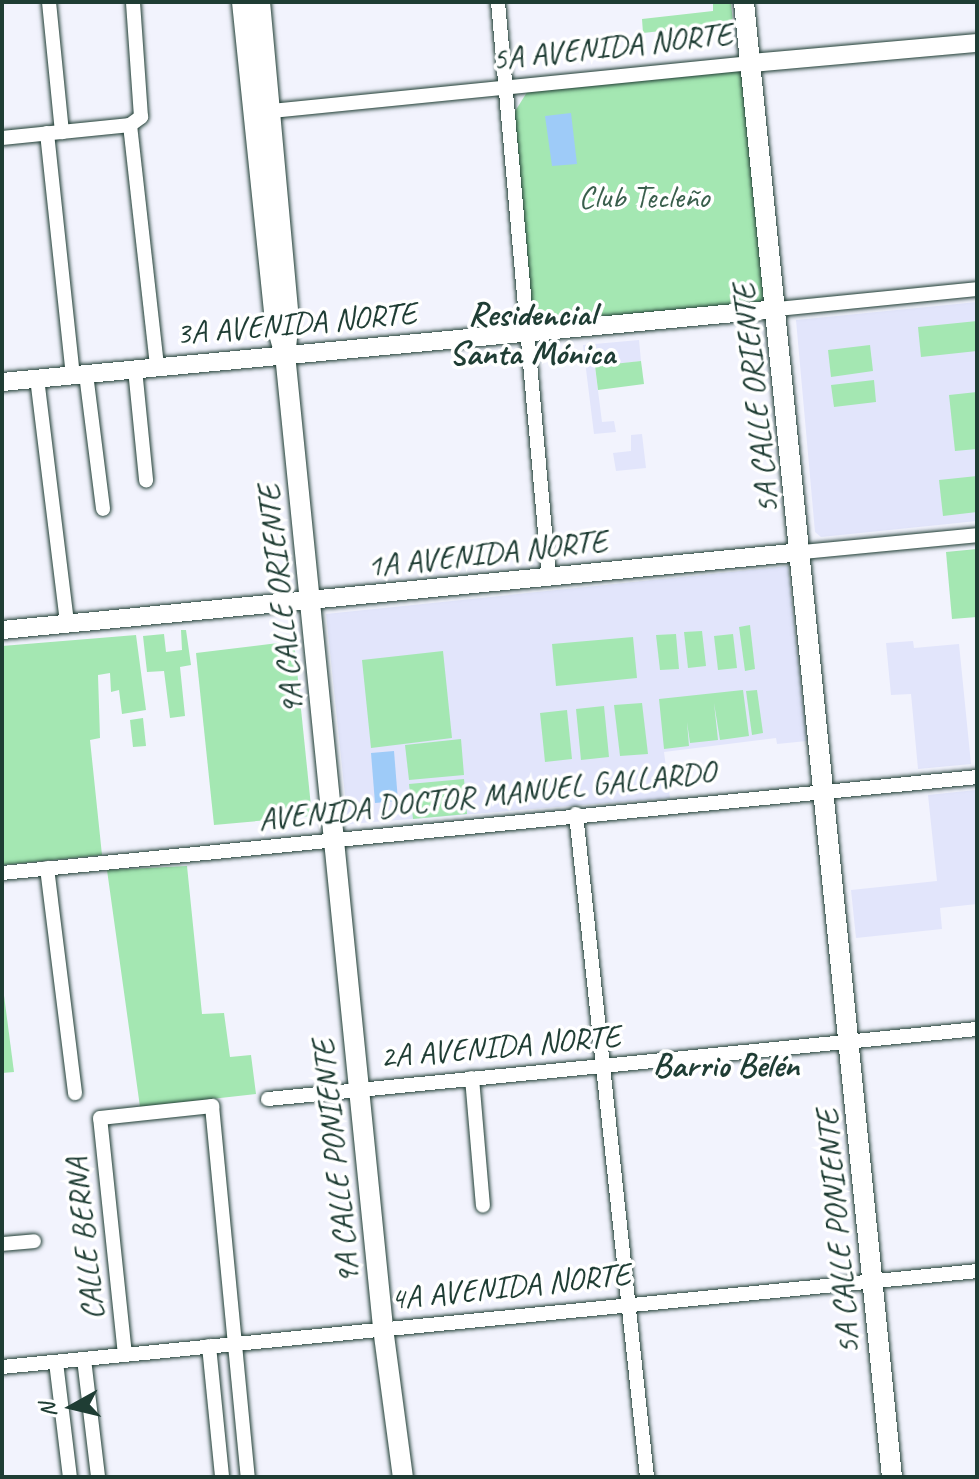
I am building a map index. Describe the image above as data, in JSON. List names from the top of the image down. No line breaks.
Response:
{"streets":{"main road":["5A CALLE ORIENTE","9A CALLE ORIENTE","9A CALLE PONIENTE","5A CALLE PONIENTE"],"street":["5A AVENIDA NORTE","3A AVENIDA NORTE","1A AVENIDA NORTE","AVENIDA DOCTOR MANUEL GALLARDO","2A AVENIDA NORTE","CALLE BERNA","4A AVENIDA NORTE"]},"crossings":[["5A AVENIDA NORTE","5A CALLE ORIENTE"],["5A AVENIDA NORTE","9A CALLE ORIENTE"],["3A AVENIDA NORTE","5A CALLE ORIENTE"],["3A AVENIDA NORTE","9A CALLE ORIENTE"],["5A CALLE ORIENTE","1A AVENIDA NORTE"],["5A CALLE ORIENTE","AVENIDA DOCTOR MANUEL GALLARDO"],["5A CALLE ORIENTE","5A CALLE PONIENTE"],["1A AVENIDA NORTE","9A CALLE ORIENTE"],["9A CALLE ORIENTE","AVENIDA DOCTOR MANUEL GALLARDO"],["9A CALLE ORIENTE","9A CALLE PONIENTE"],["AVENIDA DOCTOR MANUEL GALLARDO","9A CALLE PONIENTE"],["AVENIDA DOCTOR MANUEL GALLARDO","5A CALLE PONIENTE"],["2A AVENIDA NORTE","9A CALLE PONIENTE"],["2A AVENIDA NORTE","5A CALLE PONIENTE"],["9A CALLE PONIENTE","4A AVENIDA NORTE"],["5A CALLE PONIENTE","4A AVENIDA NORTE"],["CALLE BERNA","4A AVENIDA NORTE"]],"districts":["Residencial Santa Mónica","Barrio Belén"],"parks":["Club Tecleño"],"north":"left"}
